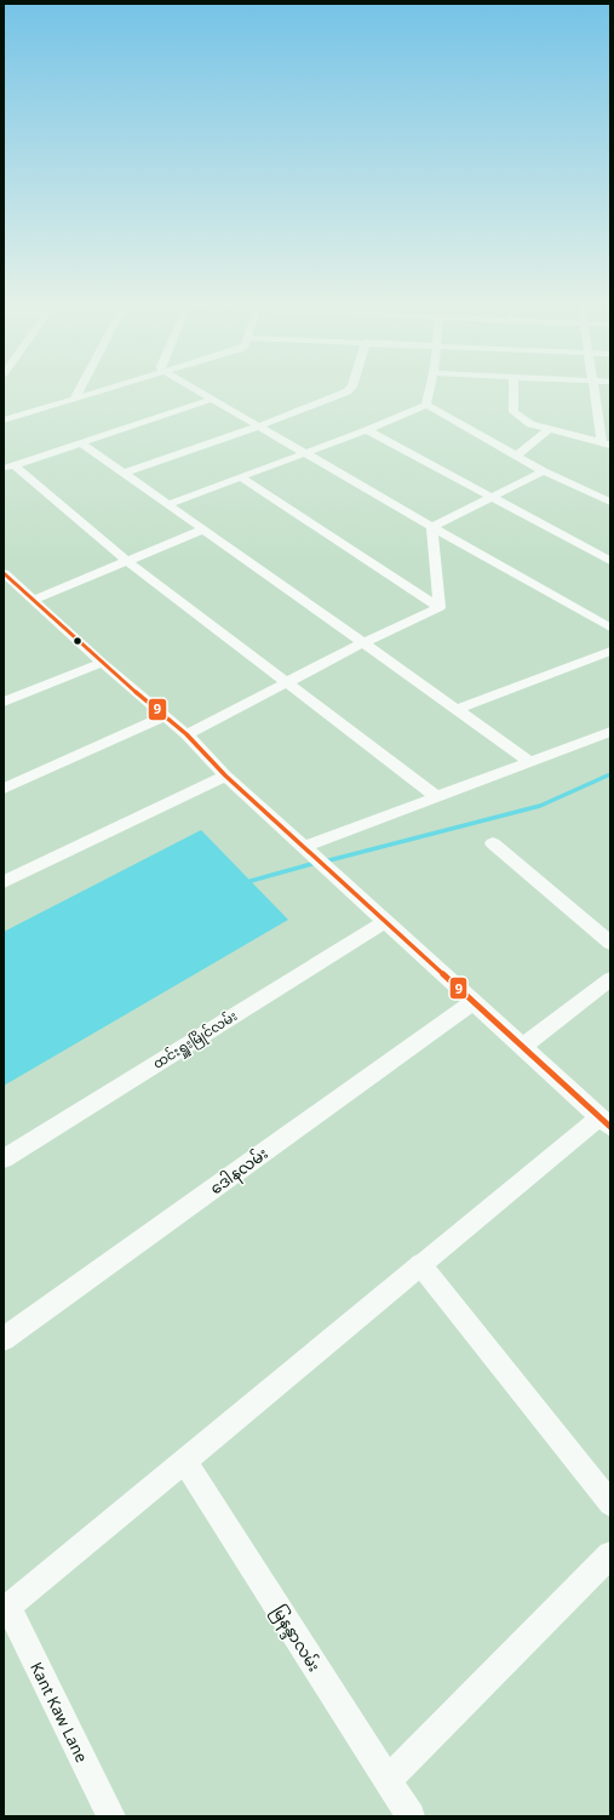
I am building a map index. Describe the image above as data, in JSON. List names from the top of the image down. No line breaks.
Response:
{"streets":{"street":["ထင်းရှူးမြိုင်လမ်း","ဒေါနလမ်း","မြနန္ဒာလမ်း","Kant Kaw Lane"]},"lines":["transit line 9"]}
